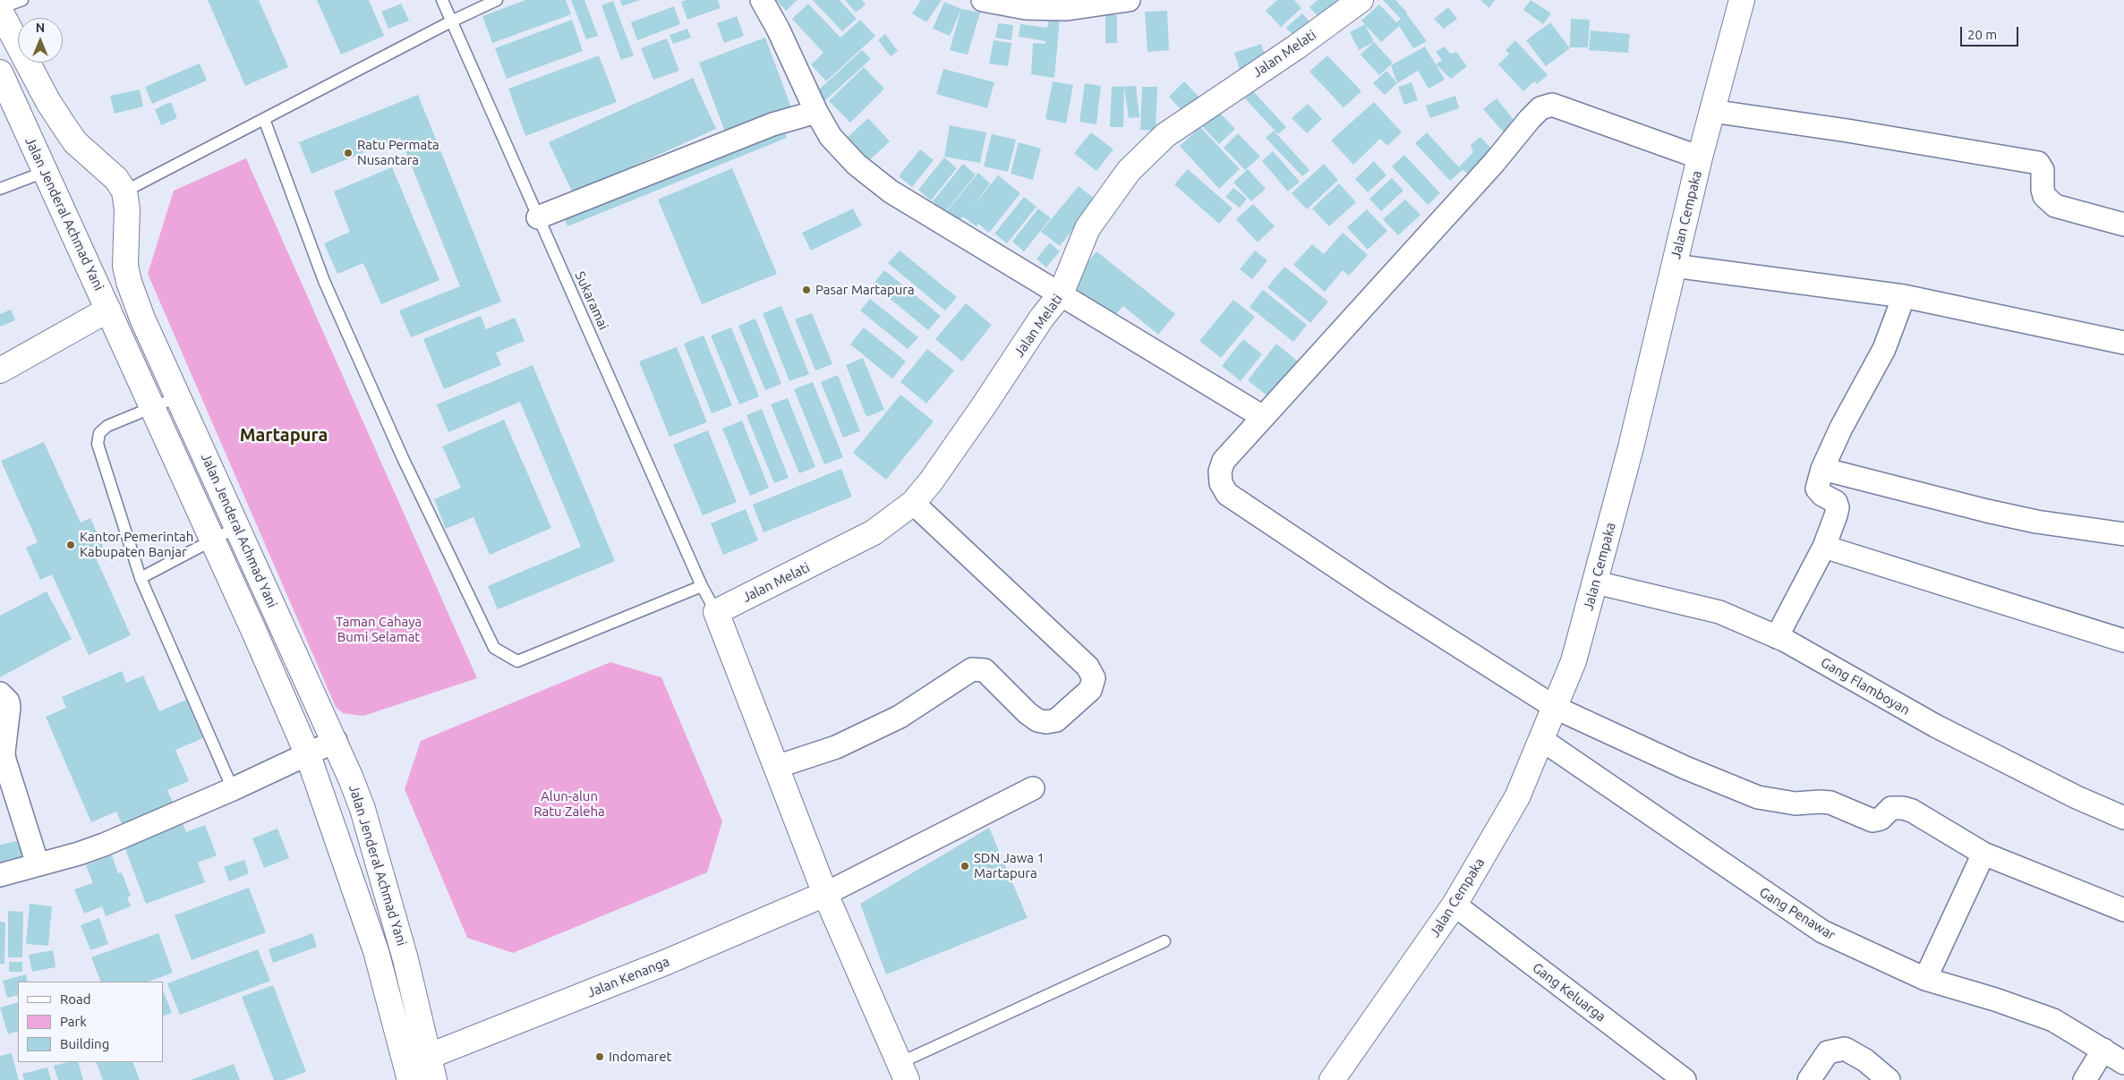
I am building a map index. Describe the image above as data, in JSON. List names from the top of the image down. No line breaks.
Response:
{"streets":{"main road":["Jalan Melati","Jalan Jenderal Achmad Yani","Jalan Cempaka","Jalan Kenanga"],"street":["Gang Flamboyan","Gang Penawar","Gang Keluarga"],"lane":["Sukaramai"]},"crossings":[["Jalan Melati","Sukaramai"],["Jalan Jenderal Achmad Yani","Jalan Kenanga"],["Jalan Cempaka","Gang Flamboyan"],["Jalan Cempaka","Gang Penawar"],["Jalan Cempaka","Gang Keluarga"]],"districts":["Martapura"],"parks":["Taman Cahaya Bumi Selamat","Alun-alun Ratu Zaleha"],"places":["Ratu Permata Nusantara","Pasar Martapura","Kantor Pemerintah Kabupaten Banjar","SDN Jawa 1 Martapura","Indomaret"],"legend":["Road","Park","Building"],"scale_bar":"20 m","north":"top"}
